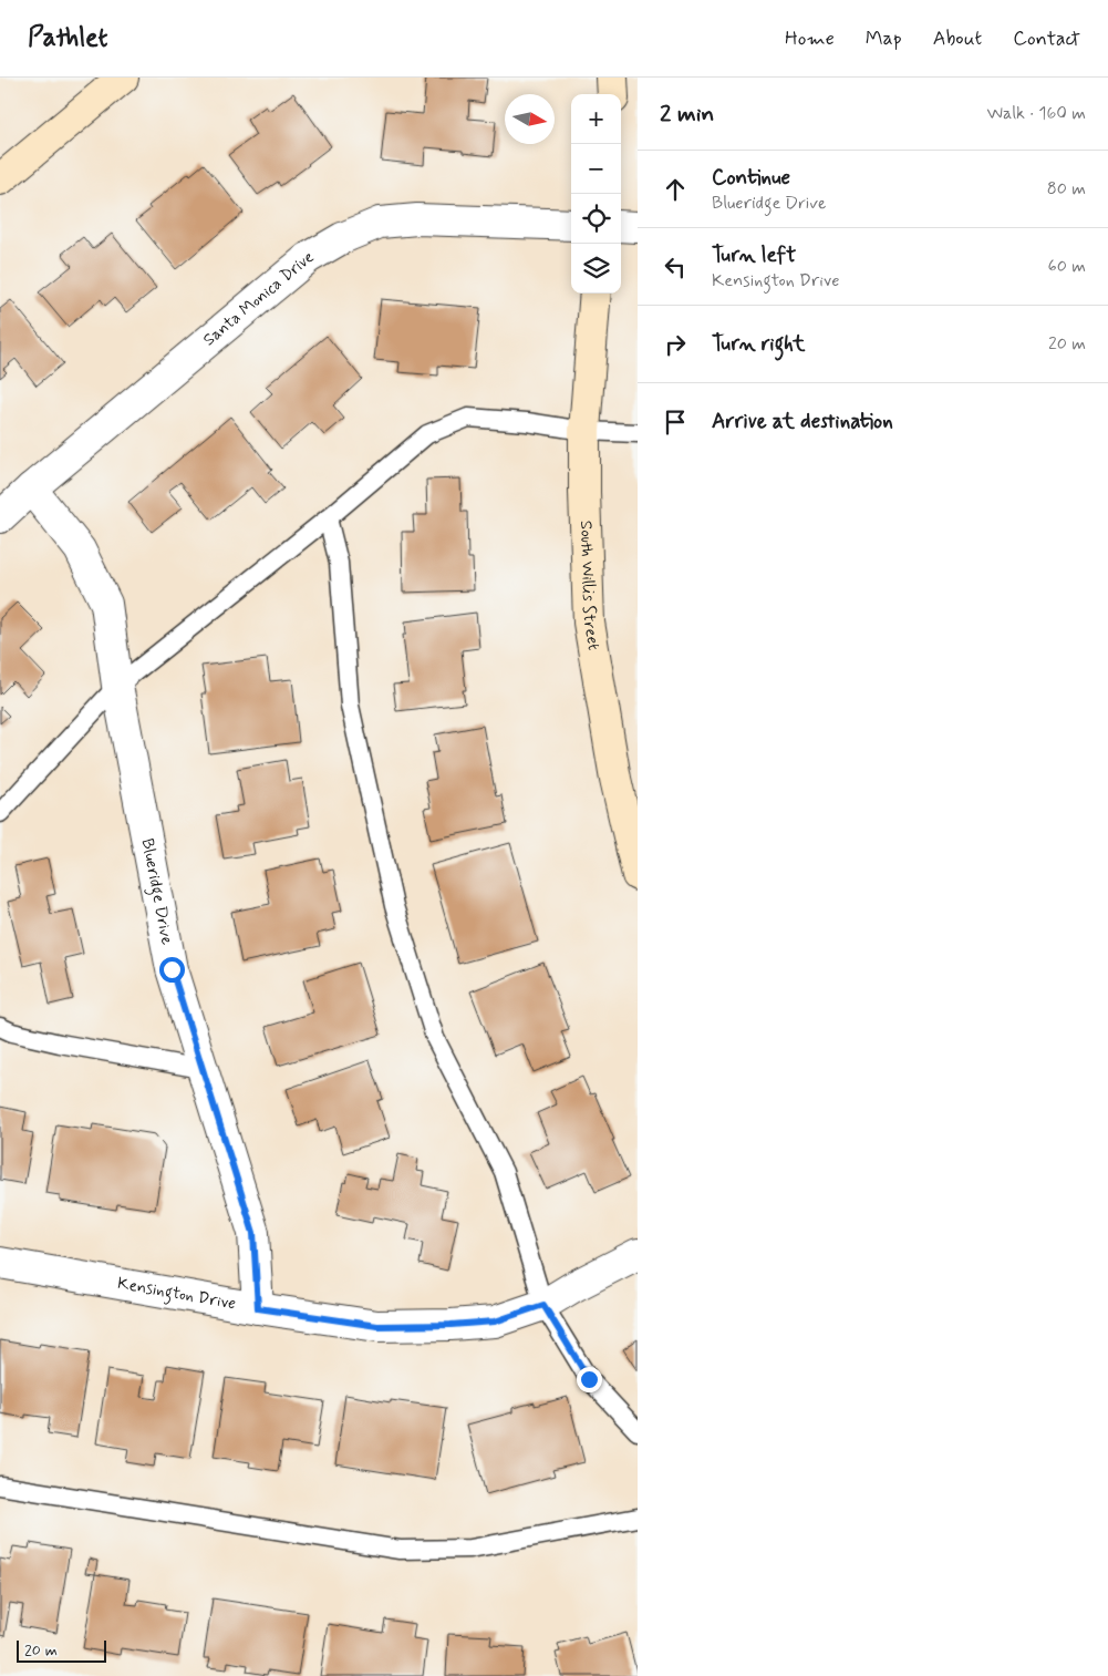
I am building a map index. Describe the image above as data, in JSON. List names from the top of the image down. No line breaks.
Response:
{"streets":{"street":["Santa Monica Drive","South Willis Street","Blueridge Drive","Kensington Drive"]},"crossings":[["Santa Monica Drive","Blueridge Drive"],["Blueridge Drive","Kensington Drive"]],"scale_bar":"20 m","north":"right","page":{"header":"Pathlet","nav":["Home","Map","About","Contact"],"heading":["2 min","Walk · 160 m"],"map_buttons":["+","−"],"list":[["Continue","Blueridge Drive","80 m"],["Turn left","Kensington Drive","60 m"],["Turn right","20 m"],"Arrive at destination"],"scale":"20 m"}}
